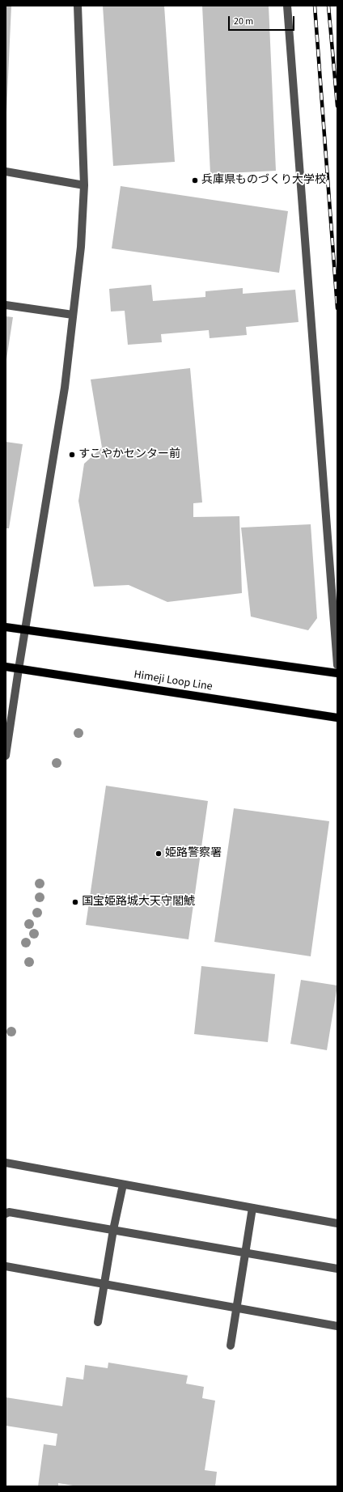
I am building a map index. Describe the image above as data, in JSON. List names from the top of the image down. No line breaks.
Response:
{"streets":{"main road":["Himeji Loop Line"]},"places":["兵庫県ものづくり大学校","すこやかセンター前","姫路警察署","国宝姫路城大天守閣鯱"],"scale_bar":"20 m"}
